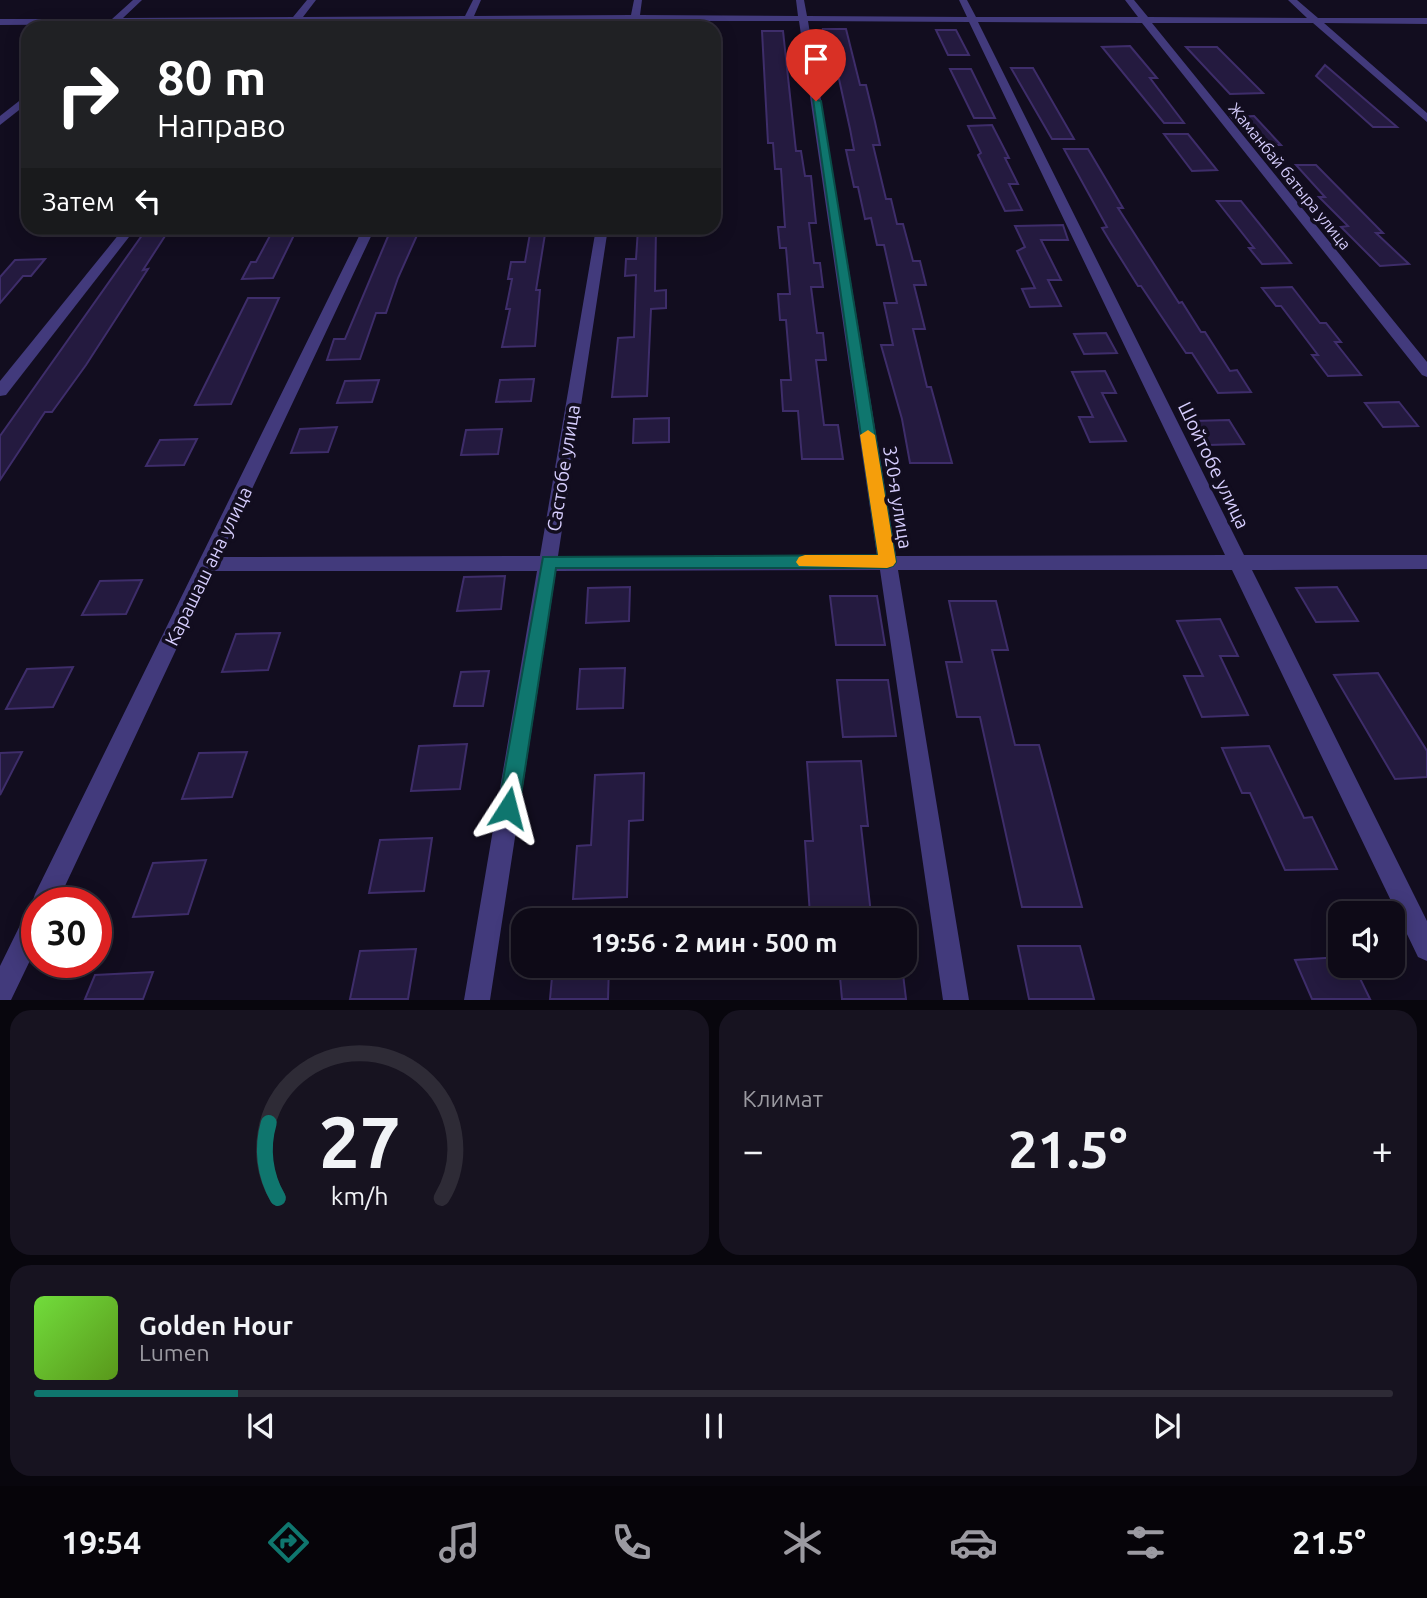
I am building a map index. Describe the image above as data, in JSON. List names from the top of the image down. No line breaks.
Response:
{"streets":{"street":["Жаманбай батыра улица","Шойтобе улица","Састобе улица","320-я улица","Карашаш ана улица"]},"page":{"turn":["80 m","Направо"],"then":"Затем","limit":"30","trip":"19:56 · 2 мин · 500 m","tile":"Климат","heat":["−","21.5°","+"],"song":["Golden Hour","Lumen"],"tabs":["19:54","21.5°"],"gauge":["27","km/h"]}}
